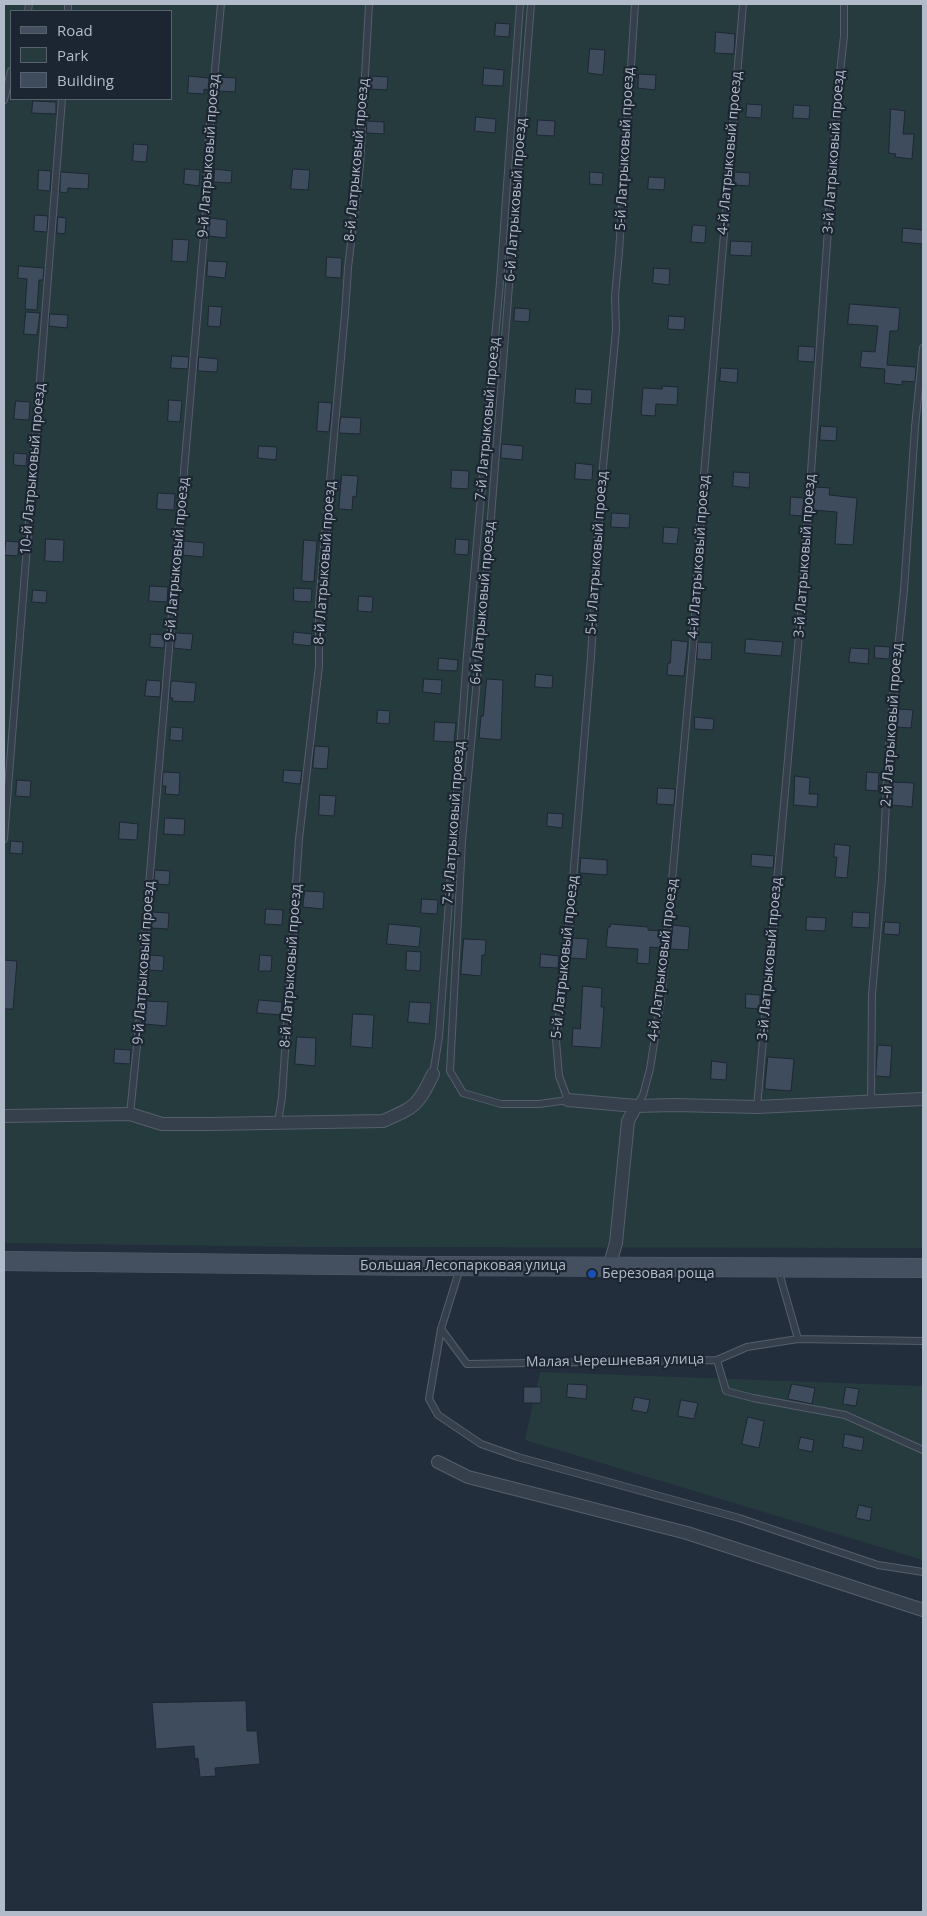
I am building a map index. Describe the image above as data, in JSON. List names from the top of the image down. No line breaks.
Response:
{"streets":{"main road":["Большая Лесопарковая улица"],"lane":["5-й Латрыковый проезд","3-й Латрыковый проезд","4-й Латрыковый проезд","9-й Латрыковый проезд","8-й Латрыковый проезд","6-й Латрыковый проезд","7-й Латрыковый проезд","10-й Латрыковый проезд","2-й Латрыковый проезд","Малая Черешневая улица"]},"crossings":[["5-й Латрыковый проезд","6-й Латрыковый проезд"]],"places":["Березовая роща"],"legend":["Road","Park","Building"]}
